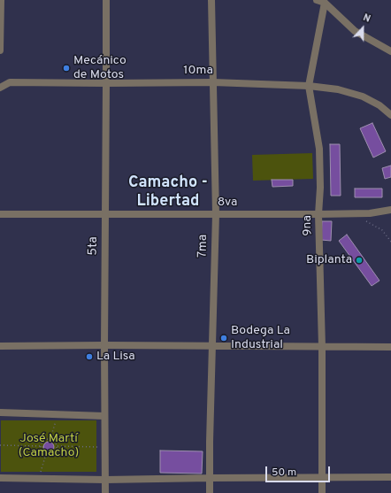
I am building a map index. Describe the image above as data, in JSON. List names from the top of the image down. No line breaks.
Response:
{"streets":{"street":["10ma","8va","9na","5ta","7ma"]},"crossings":[["10ma","9na"],["10ma","5ta"],["10ma","7ma"],["8va","9na"],["8va","5ta"],["8va","7ma"]],"districts":["Camacho - Libertad"],"parks":["José Martí (Camacho)"],"places":["Mecánico de Motos","Biplanta","Bodega La Industrial","La Lisa"],"scale_bar":"50 m","north":"top"}
